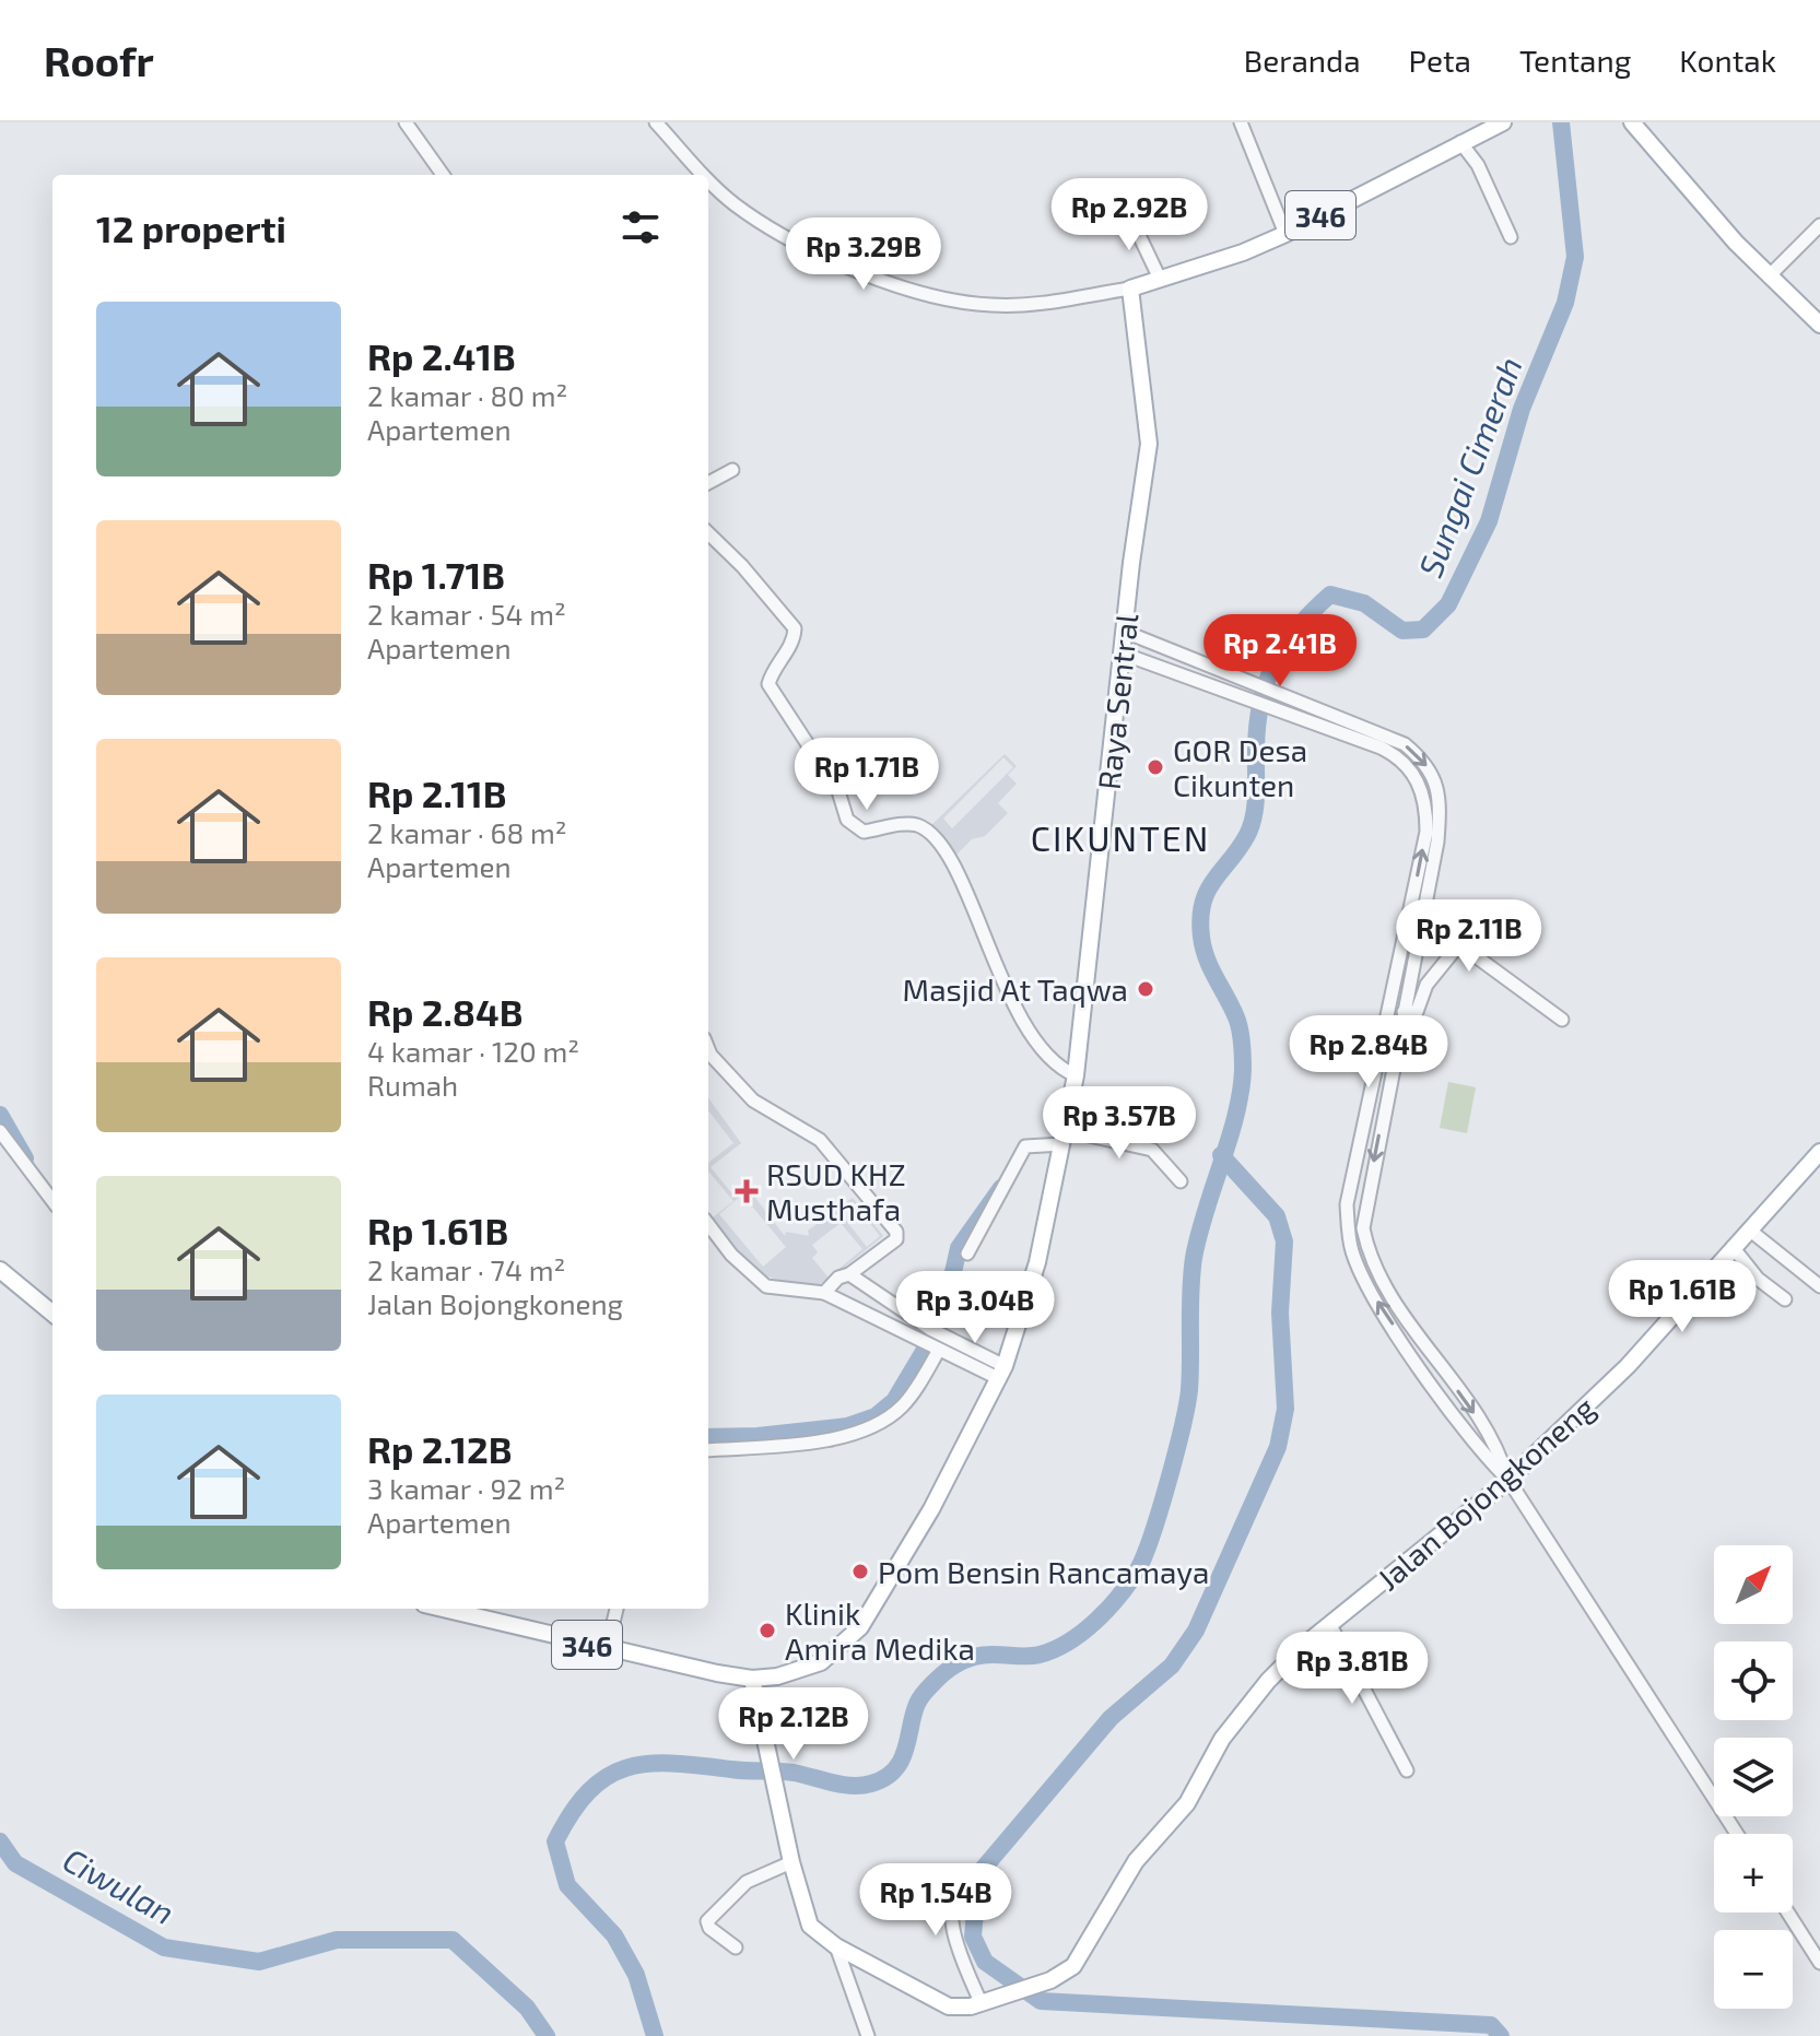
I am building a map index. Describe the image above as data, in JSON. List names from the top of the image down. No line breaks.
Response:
{"streets":{"main road":["346","Raya Sentral","Jalan Bojongkoneng"]},"crossings":[["346","Raya Sentral"],["346","Jalan Bojongkoneng"],["Raya Sentral","Jalan Bojongkoneng"]],"districts":["CIKUNTEN"],"water":["Sungai Cimerah","Ciwulan"],"places":{"other":["GOR Desa Cikunten","Masjid At Taqwa","Pom Bensin Rancamaya","Klinik Amira Medika"],"health":["RSUD KHZ Musthafa"]},"north":"top right","page":{"header":"Roofr","nav":["Beranda","Peta","Tentang","Kontak"],"heading":"12 properti","price":["Rp 2.92B","Rp 3.29B","Rp 2.41B","Rp 1.71B","Rp 2.11B","Rp 2.84B","Rp 3.57B","Rp 1.61B","Rp 3.04B","Rp 3.81B","Rp 2.12B","Rp 1.54B"],"list":[{"name":"Rp 2.41B","note":"2 kamar · 80 m² · Apartemen"},{"name":"Rp 1.71B","note":"2 kamar · 54 m² · Apartemen"},{"name":"Rp 2.11B","note":"2 kamar · 68 m² · Apartemen"},{"name":"Rp 2.84B","note":"4 kamar · 120 m² · Rumah"},{"name":"Rp 1.61B","note":"2 kamar · 74 m² · Jalan Bojongkoneng"},{"name":"Rp 2.12B","note":"3 kamar · 92 m² · Apartemen"}],"map_buttons":["+","−"]}}
